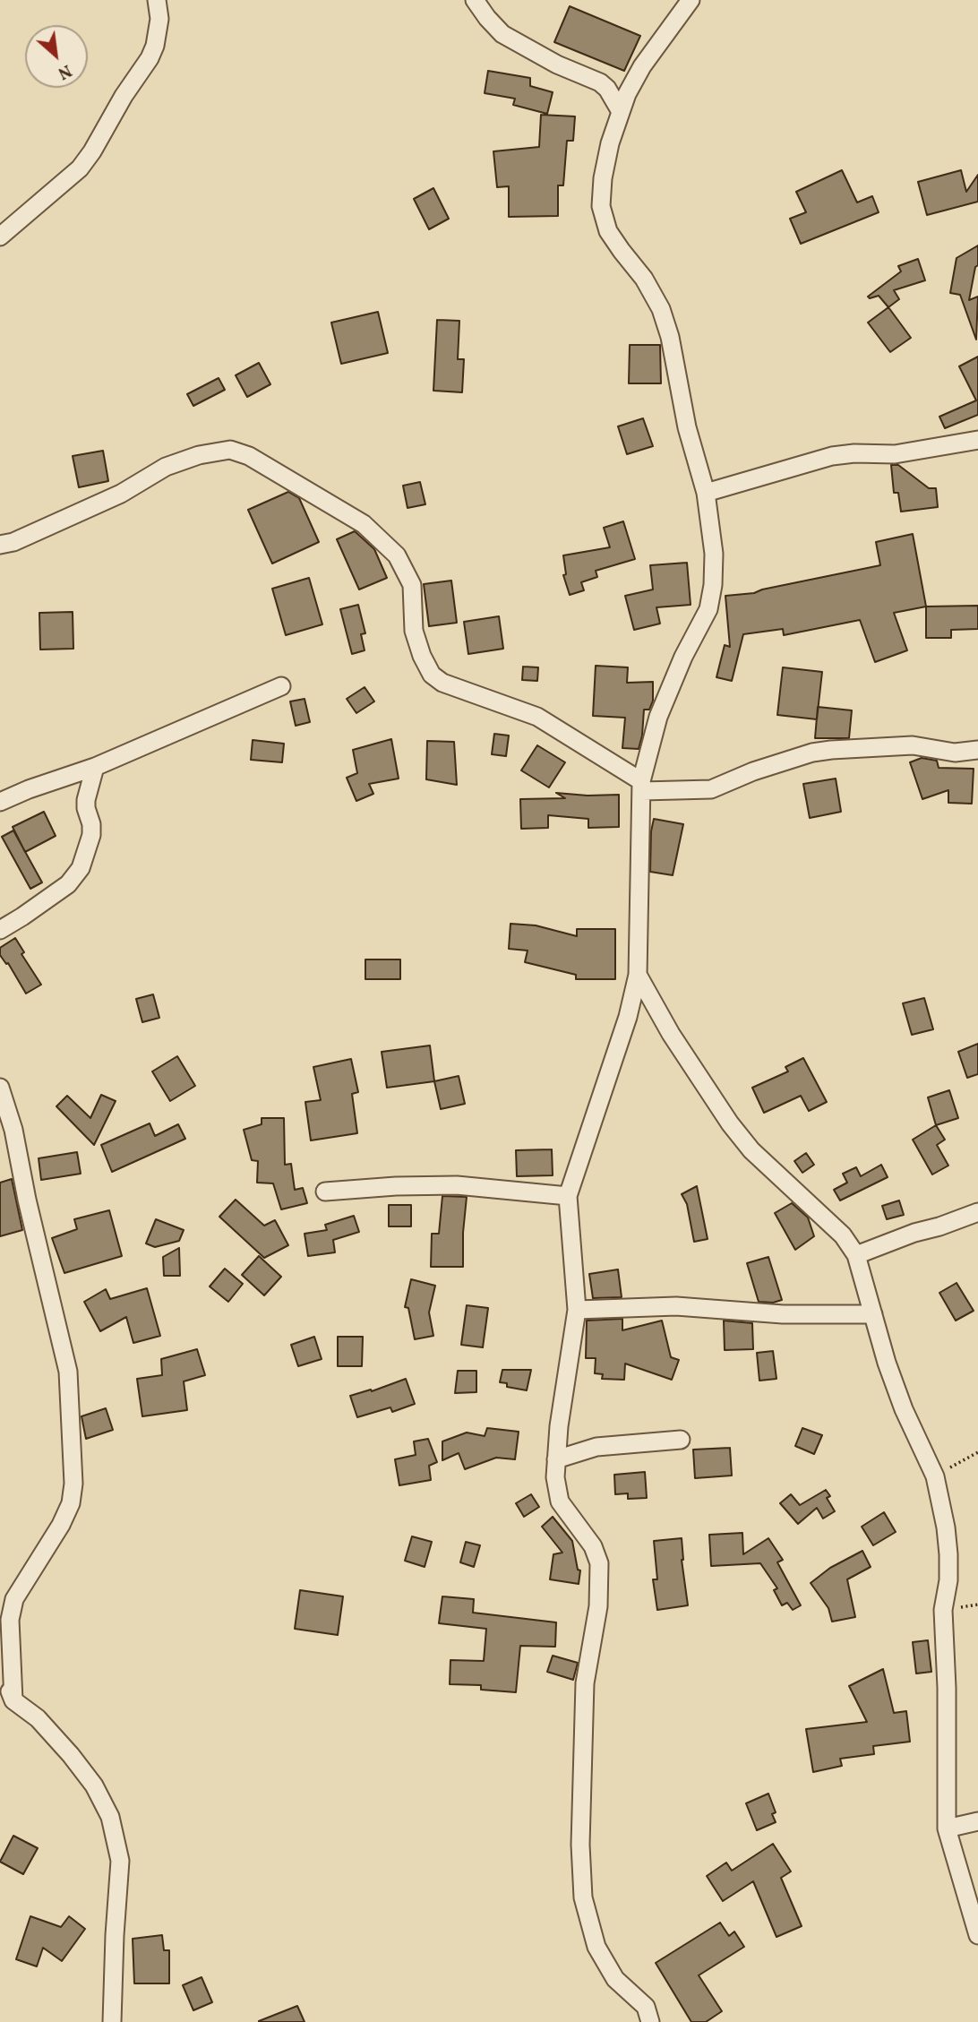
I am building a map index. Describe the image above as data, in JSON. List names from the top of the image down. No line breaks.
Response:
{"north":"bottom right"}
